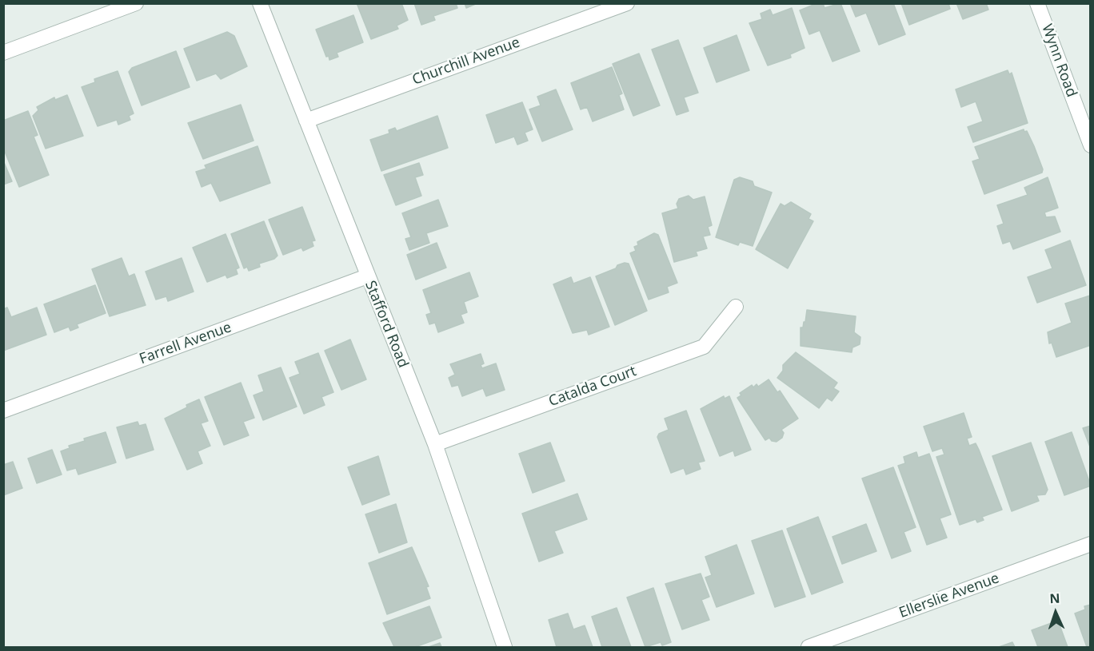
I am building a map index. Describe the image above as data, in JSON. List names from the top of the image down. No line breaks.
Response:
{"streets":{"street":["Wynn Road","Churchill Avenue","Stafford Road","Farrell Avenue","Catalda Court","Ellerslie Avenue"]},"crossings":[["Churchill Avenue","Stafford Road"],["Stafford Road","Farrell Avenue"],["Stafford Road","Catalda Court"]],"north":"top"}
